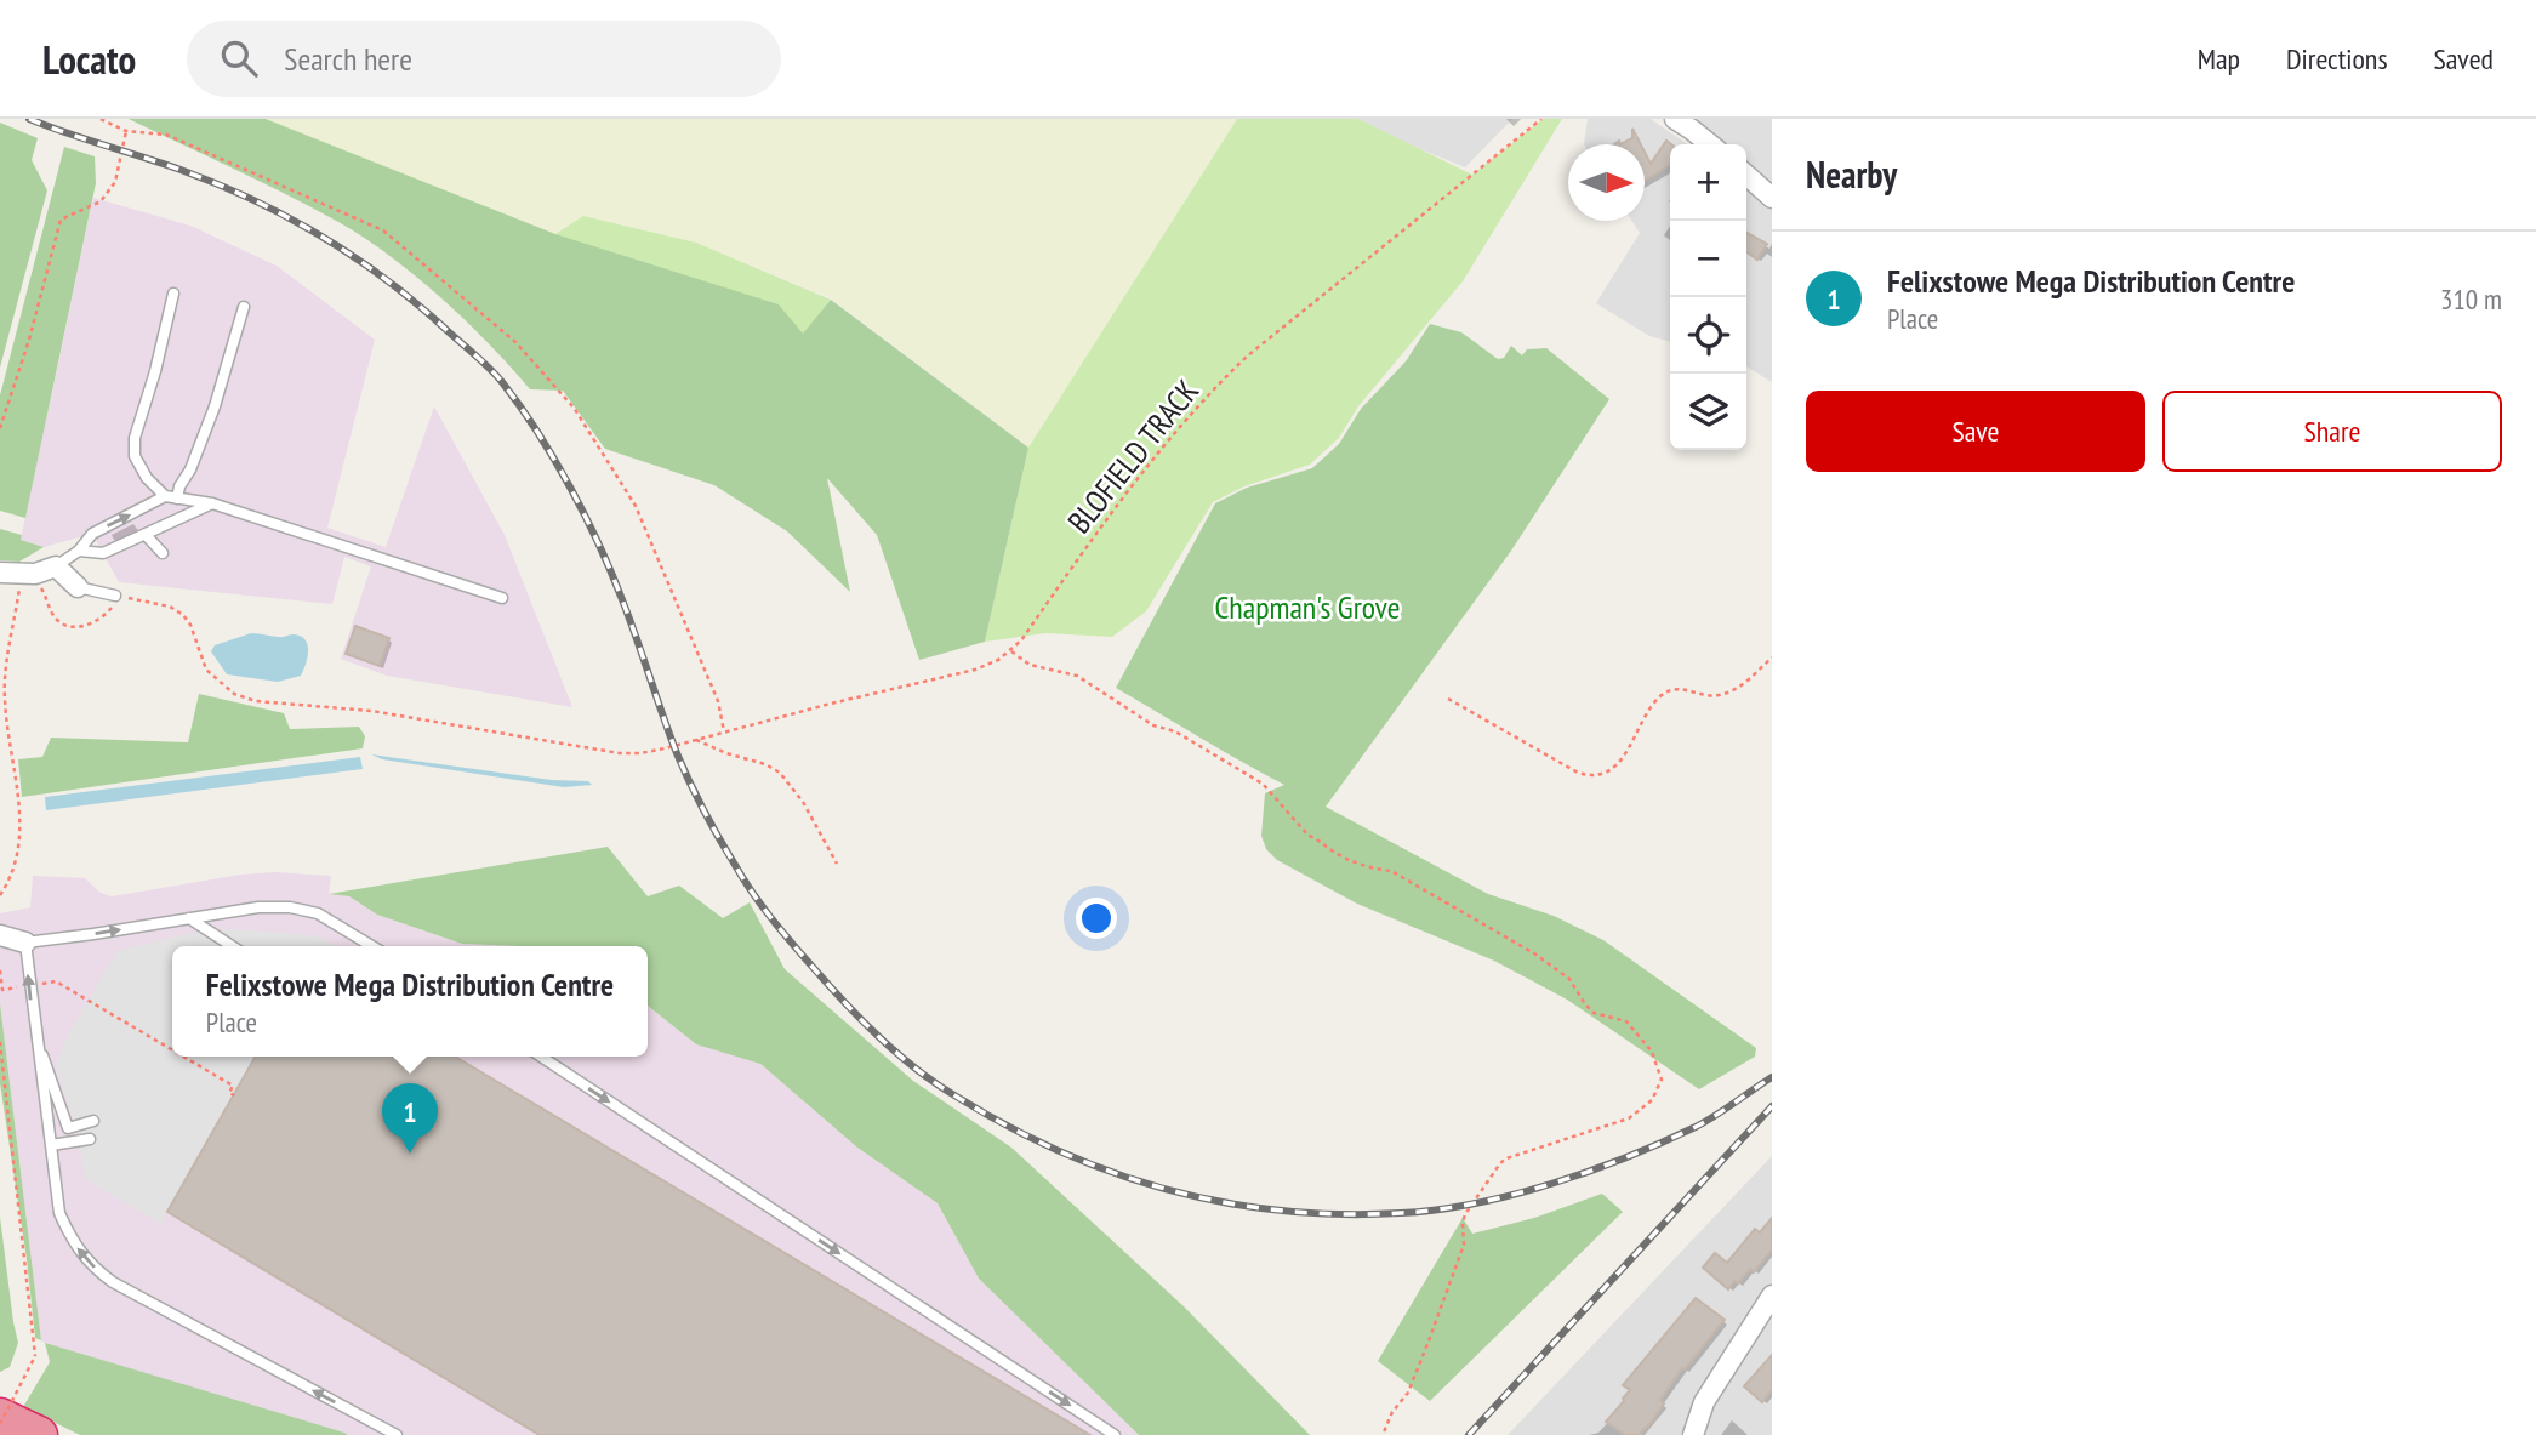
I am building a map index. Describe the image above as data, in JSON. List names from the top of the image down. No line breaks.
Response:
{"streets":{"path":["BLOFIELD TRACK"]},"parks":["Chapman's Grove"],"north":"right","page":{"header":"Locato","search":"Search here","nav":["Map","Directions","Saved"],"heading":"Nearby","map_buttons":["+","−"],"list":[{"mark":"1","name":"Felixstowe Mega Distribution Centre","note":"Place","value":"310 m"}],"buttons":["Save","Share"],"popup":["Felixstowe Mega Distribution Centre","Place"],"pins":"1"}}
